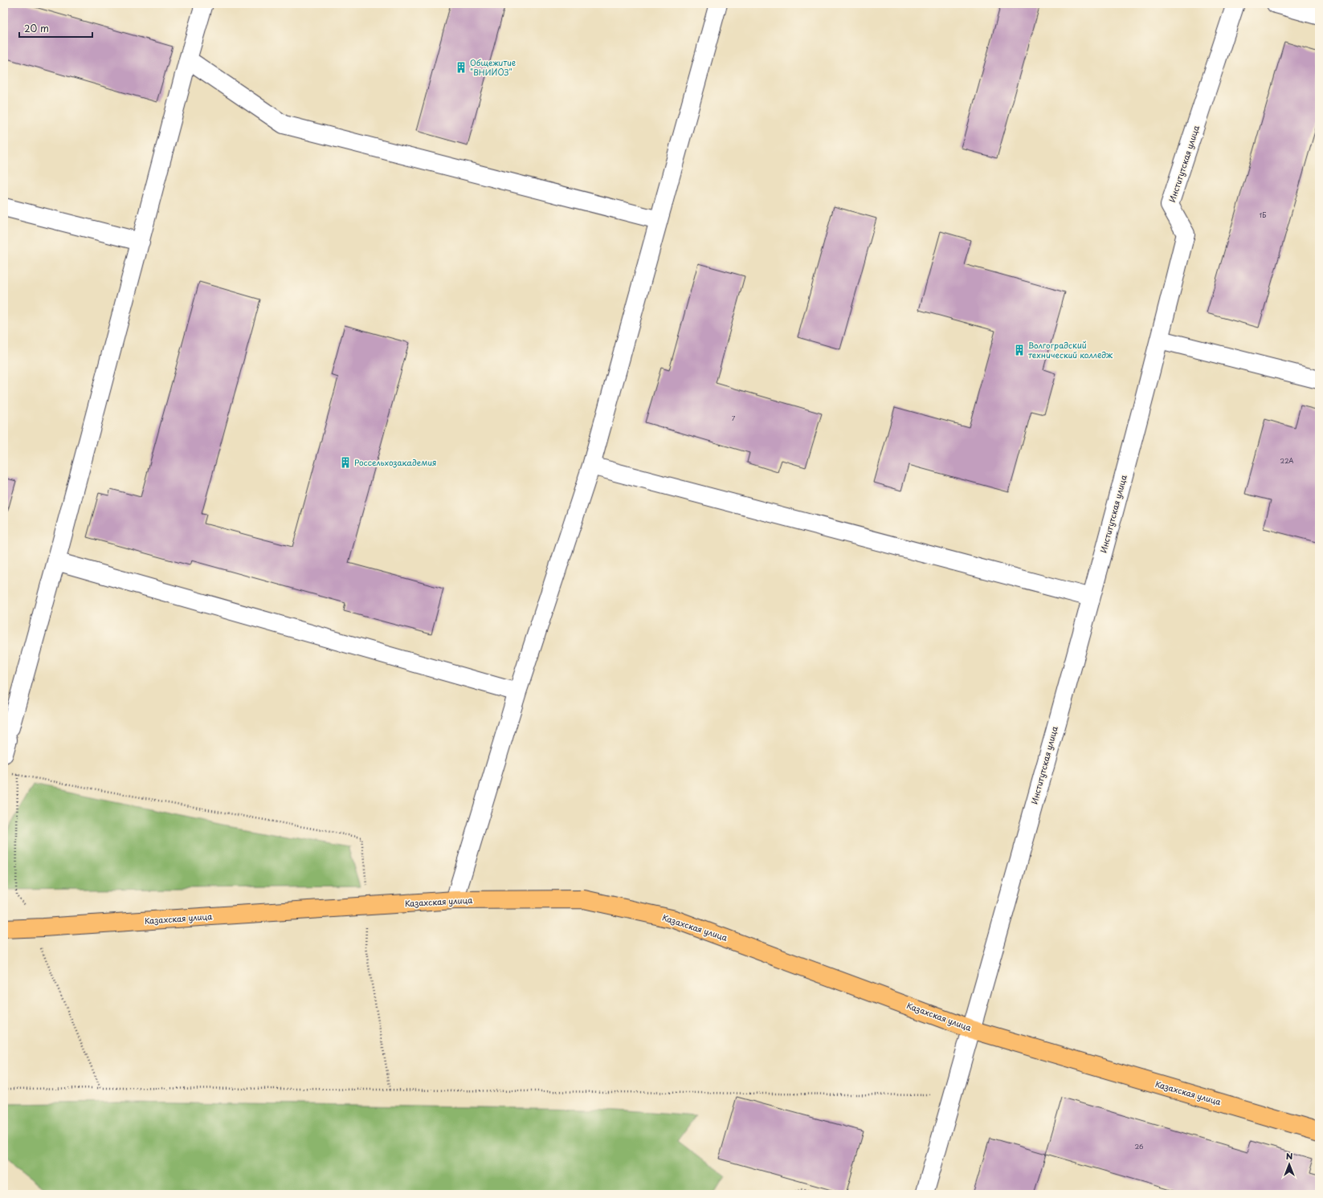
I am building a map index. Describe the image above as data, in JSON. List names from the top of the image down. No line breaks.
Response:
{"streets":{"main road":["Казахская улица"],"street":["Институтская улица"]},"crossings":[["Институтская улица","Казахская улица"]],"places":{"building":["Общежитие \"ВНИИОЗ\"","Волгоградский технический колледж","Россельхозакадемия"]},"house_numbers":["1Б","7","22А","26"],"scale_bar":"20 m","north":"top"}
